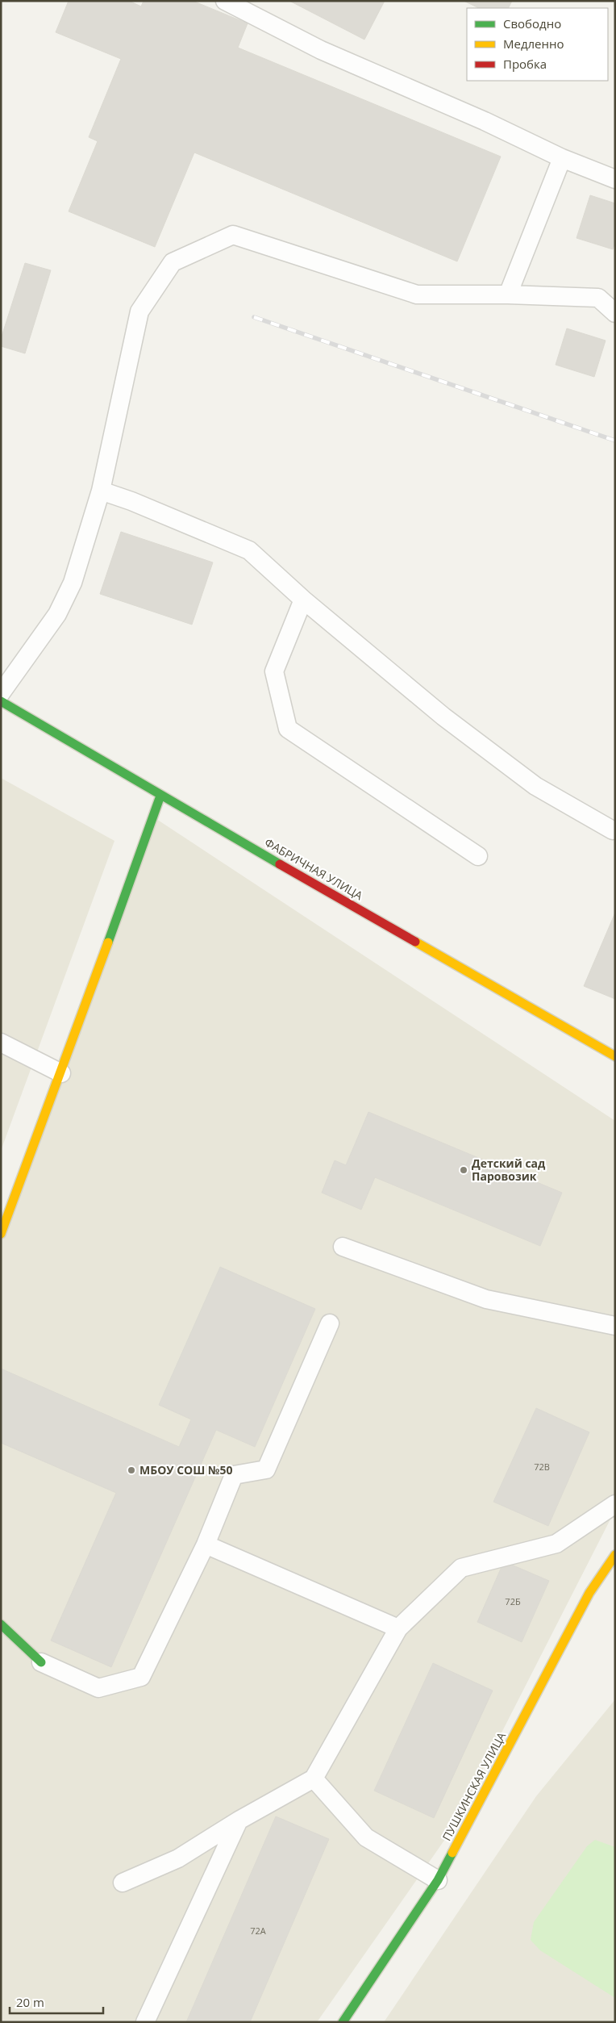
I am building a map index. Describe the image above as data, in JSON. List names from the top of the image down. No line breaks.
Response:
{"streets":{"street":["ФАБРИЧНАЯ УЛИЦА","ПУШКИНСКАЯ УЛИЦА"]},"places":["Детский сад Паровозик","МБОУ СОШ №50"],"house_numbers":["72В","72Б","72А"],"legend":["Свободно","Медленно","Пробка"],"scale_bar":"20 m"}
